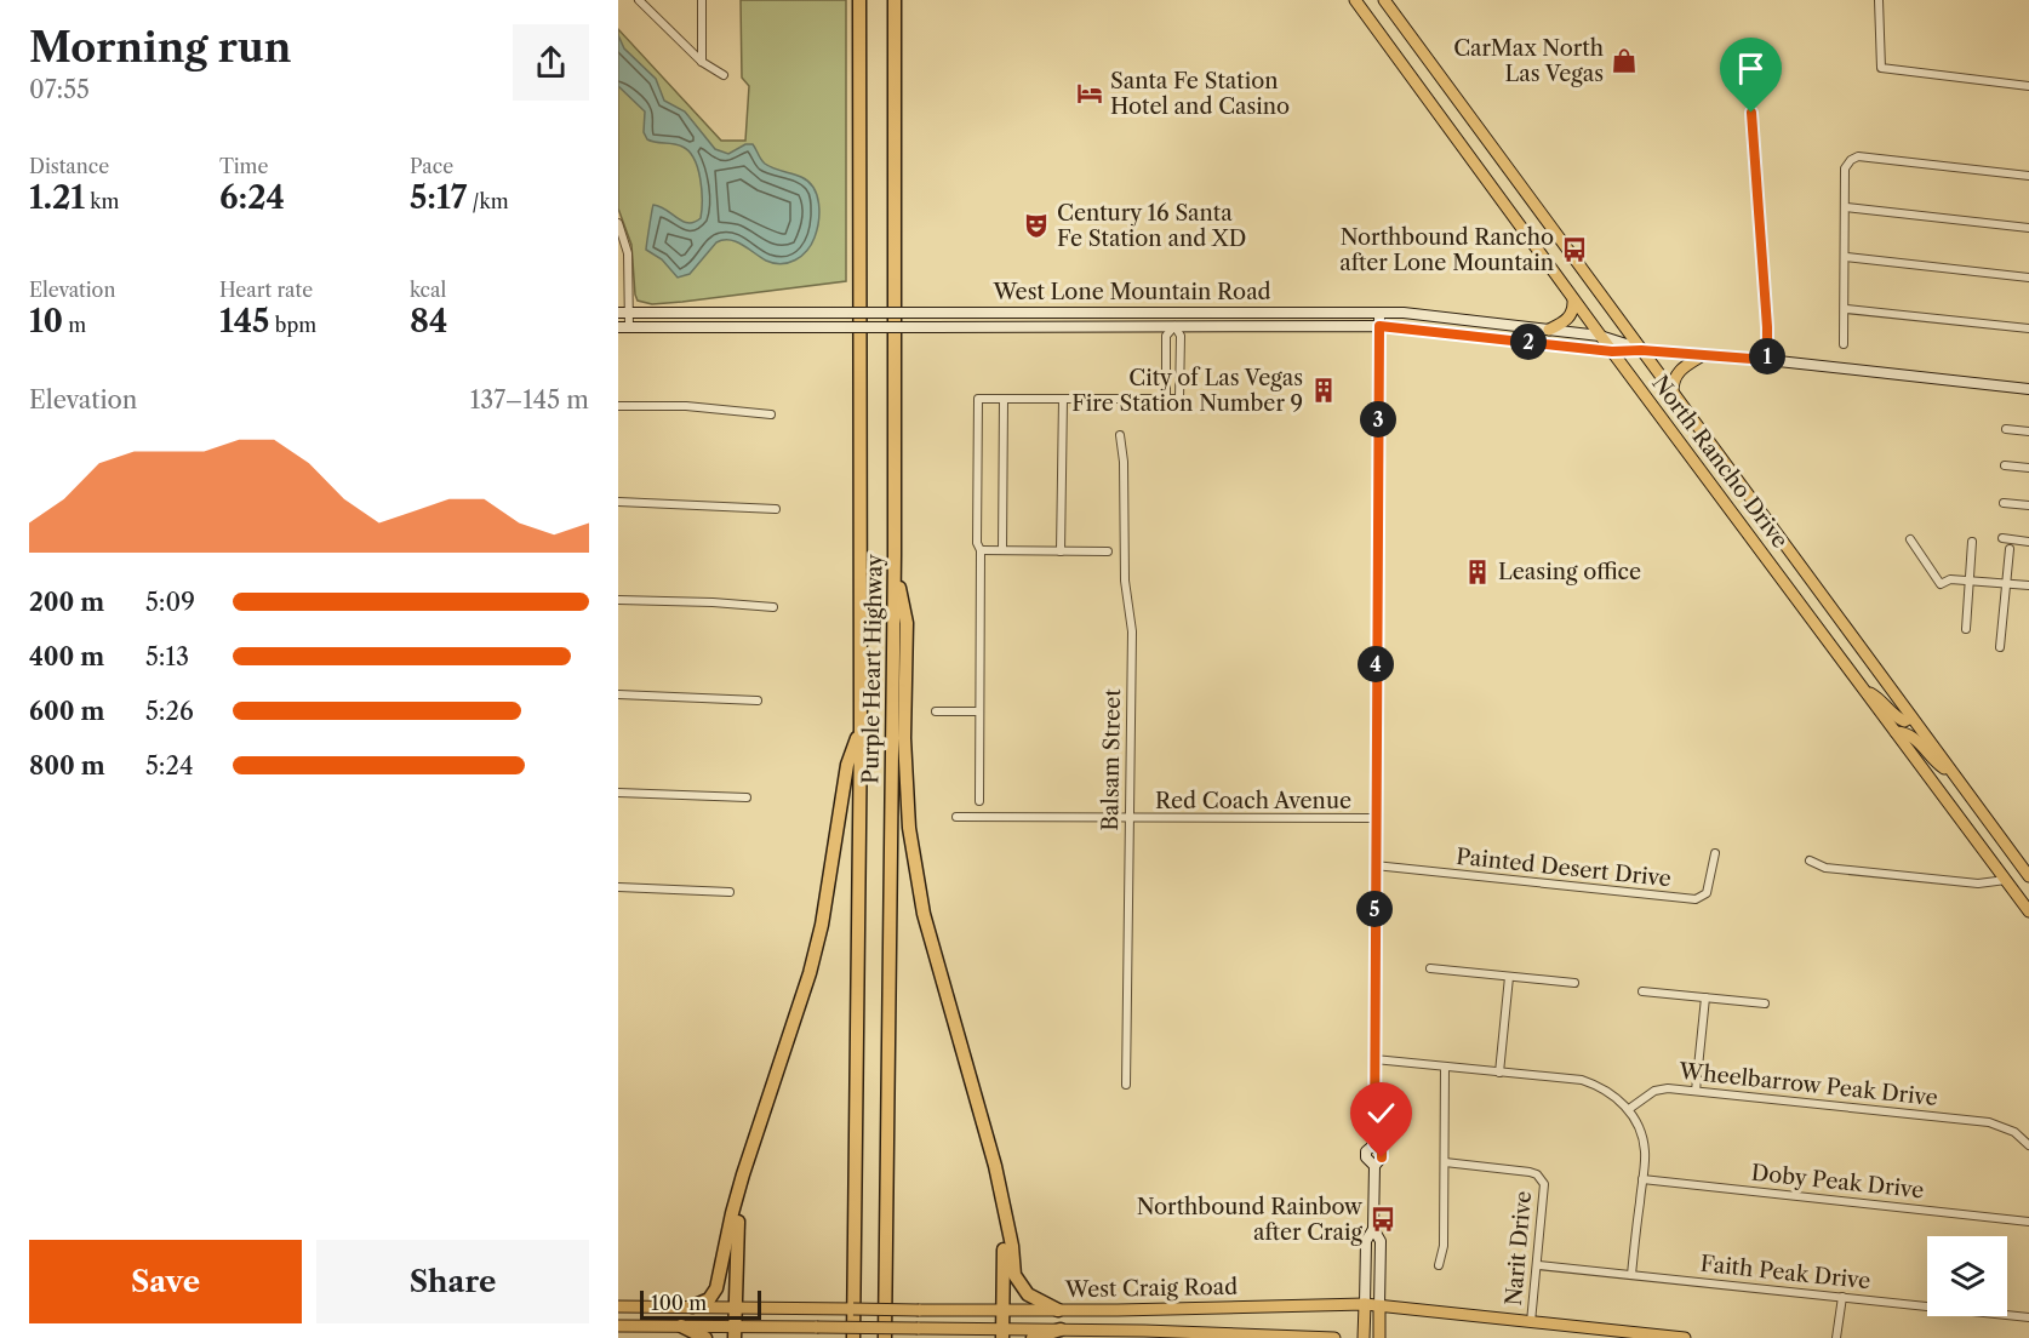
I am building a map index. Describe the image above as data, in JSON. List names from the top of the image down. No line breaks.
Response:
{"streets":{"highway":["Purple Heart Highway"],"main road":["West Lone Mountain Road","North Rancho Drive","West Craig Road"],"street":["Balsam Street","Red Coach Avenue","Painted Desert Drive","Wheelbarrow Peak Drive","Doby Peak Drive","Narit Drive","Faith Peak Drive"]},"crossings":[["West Lone Mountain Road","North Rancho Drive"],["Balsam Street","Red Coach Avenue"],["Narit Drive","Faith Peak Drive"],["Narit Drive","West Craig Road"]],"places":{"shop":["CarMax North Las Vegas"],"hotel":["Santa Fe Station Hotel and Casino"],"theatre":["Century 16 Santa Fe Station and XD"],"bus stop":["Northbound Rancho after Lone Mountain","Northbound Rainbow after Craig"],"building":["City of Las Vegas Fire Station Number 9","Leasing office"]},"scale_bar":"100 m","page":{"heading":["Morning run","07:55"],"stats":[["Distance","1.21 km"],["Time","6:24"],["Pace","5:17 /km"],["Elevation","10 m"],["Heart rate","145 bpm"],["kcal","84"]],"pins":["2","1","3","4","5"],"chart":["Elevation","137–145 m"],"list":[{"name":"200 m","note":"5:09"},{"name":"400 m","note":"5:13"},{"name":"600 m","note":"5:26"},{"name":"800 m","note":"5:24"}],"buttons":["Save","Share"],"scale":"100 m"}}
